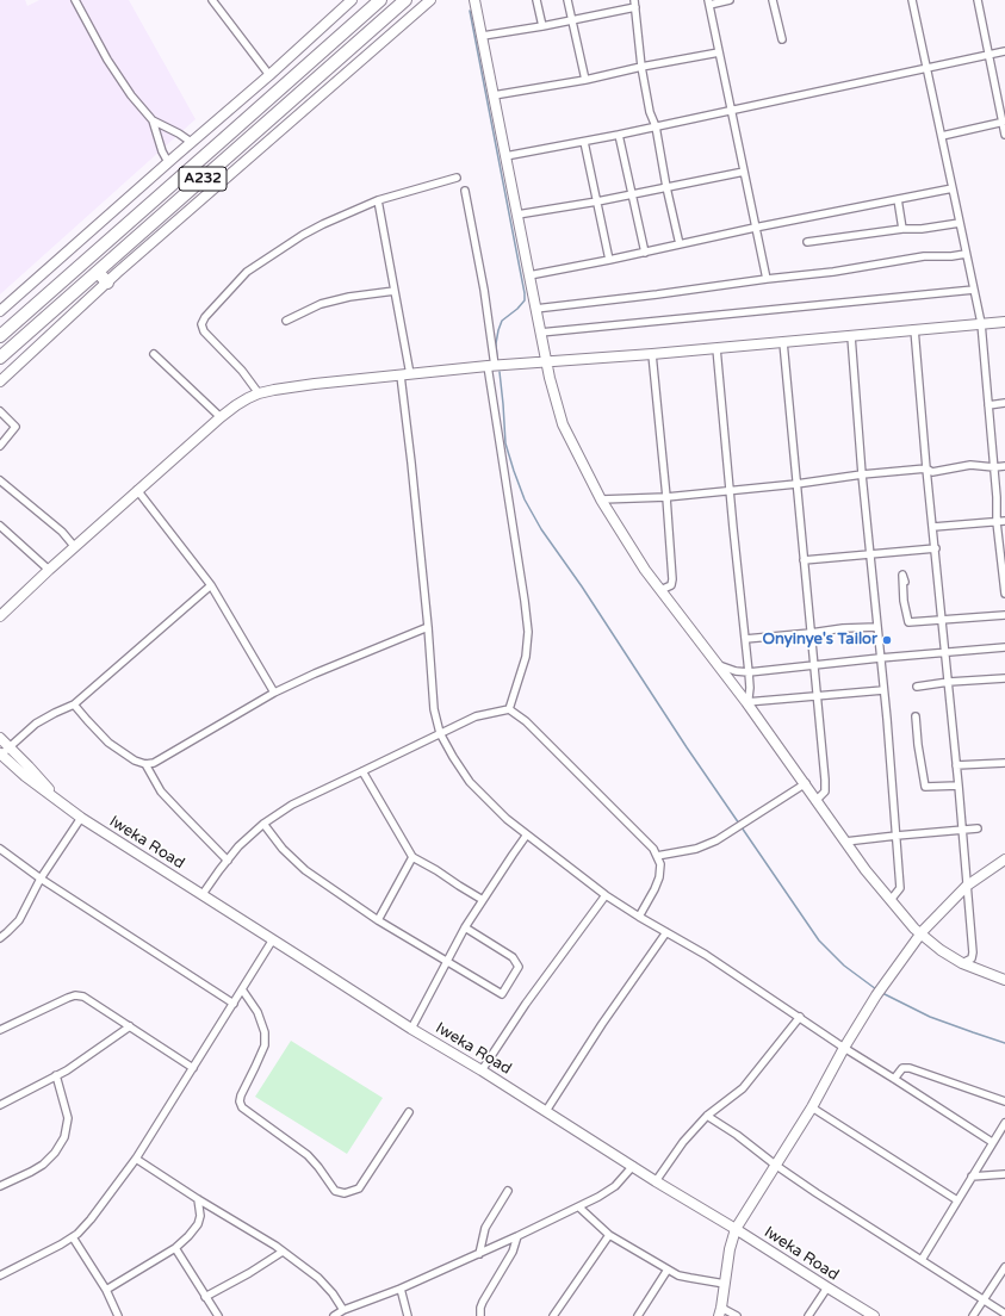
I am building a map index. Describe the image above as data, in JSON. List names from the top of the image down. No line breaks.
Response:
{"streets":{"highway":["A232"],"street":["Iweka Road"]},"places":["Onyinye's Tailor"]}
